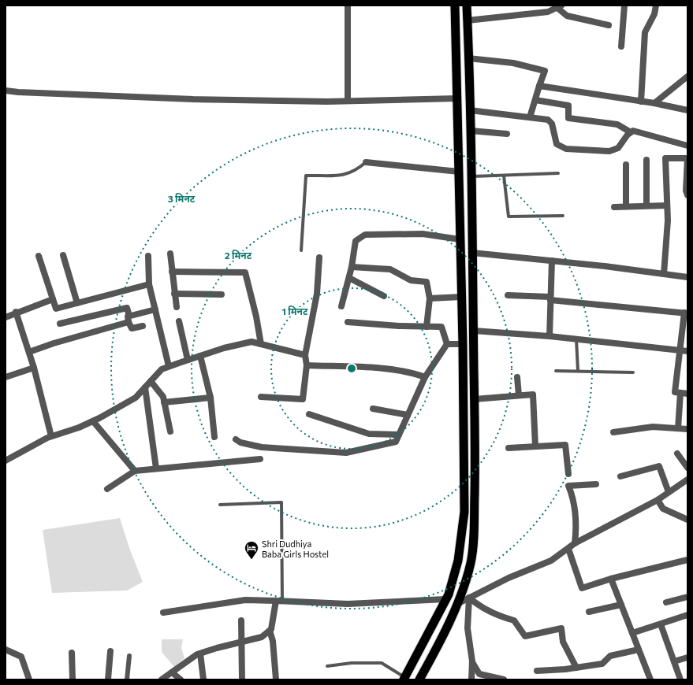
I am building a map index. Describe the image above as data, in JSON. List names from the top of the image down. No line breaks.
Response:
{"places":{"hotel":["Shri Dudhiya Baba Girls Hostel"]},"rings":["3 मिनट","2 मिनट","1 मिनट"]}
